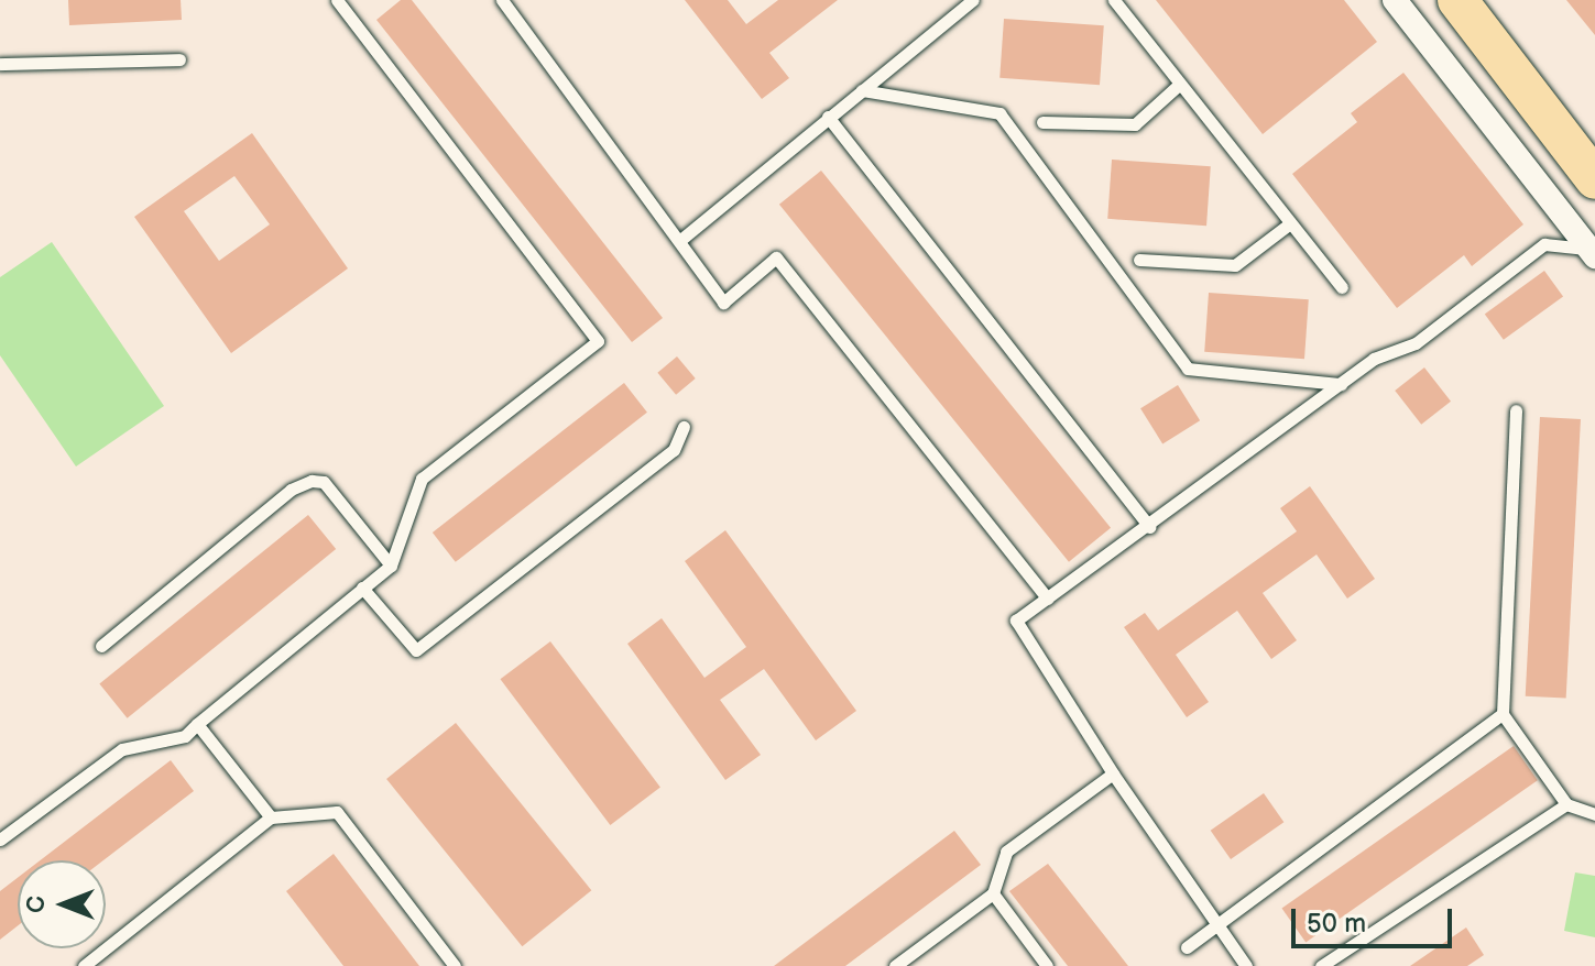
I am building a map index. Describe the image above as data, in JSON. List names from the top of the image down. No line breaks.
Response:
{"scale_bar":"50 m","north":"left"}
